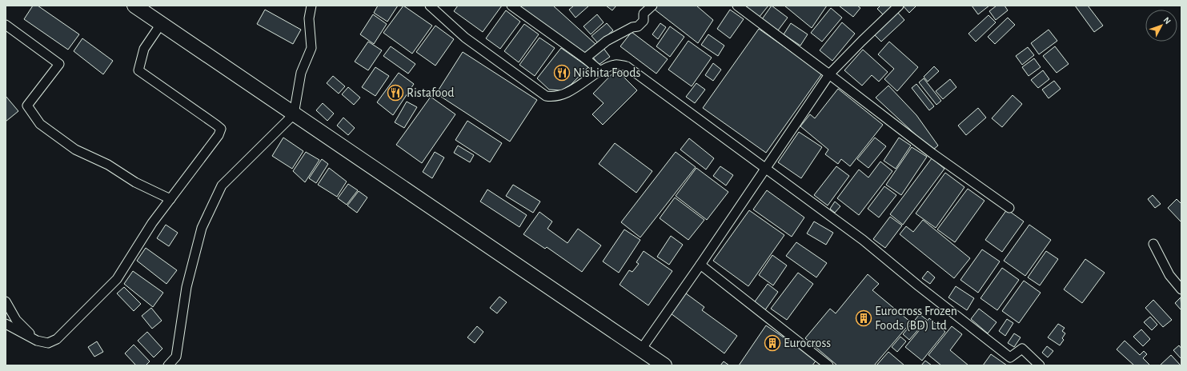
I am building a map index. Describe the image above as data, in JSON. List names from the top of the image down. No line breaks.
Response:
{"places":{"restaurant":["Nishita Foods","Ristafood"],"building":["Eurocross Frozen Foods (BD) Ltd","Eurocross"]},"north":"top right"}
